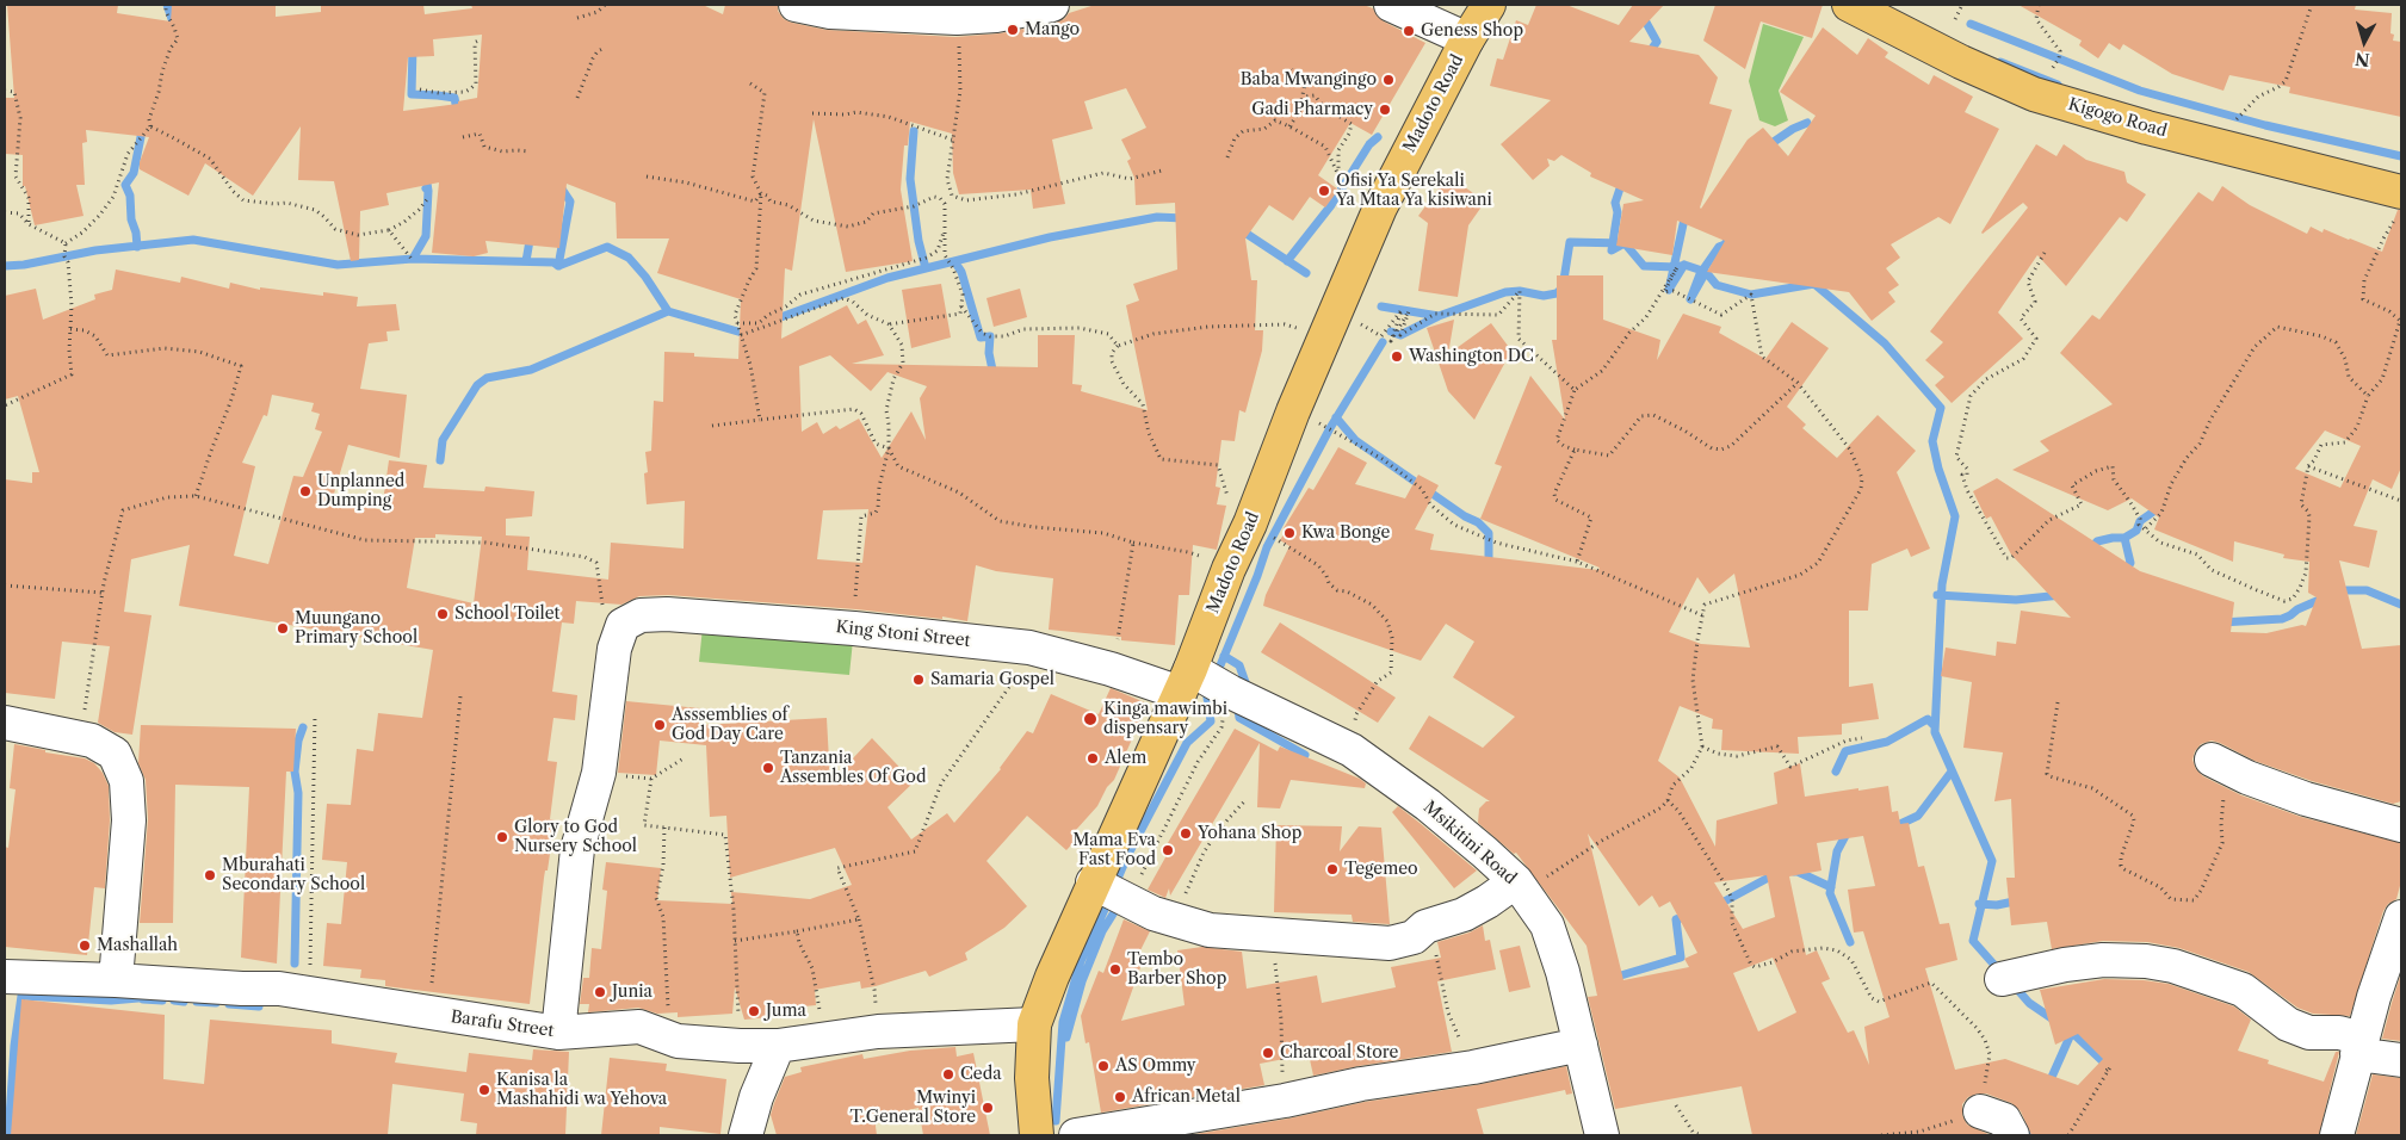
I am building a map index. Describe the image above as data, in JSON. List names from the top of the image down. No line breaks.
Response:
{"streets":{"main road":["Madoto Road","Kigogo Road"],"street":["King Stoni Street","Msikitini Road","Barafu Street"]},"crossings":[["Madoto Road","King Stoni Street"],["Madoto Road","Msikitini Road"],["Madoto Road","Barafu Street"],["King Stoni Street","Msikitini Road"]],"places":["Mango","Geness Shop","Baba Mwangingo","Gadi Pharmacy","Ofisi Ya Serekali Ya Mtaa Ya kisiwani","Washington DC","Unplanned Dumping","Kwa Bonge","School Toilet","Muungano Primary School","Samaria Gospel","Kinga mawimbi dispensary","Asssemblies of God Day Care","Alem","Tanzania Assembles Of God","Yohana Shop","Glory to God Nursery School","Mama Eva Fast Food","Tegemeo","Mburahati Secondary School","Mashallah","Tembo Barber Shop","Junia","Juma","Charcoal Store","AS Ommy","Ceda","Kanisa la Mashahidi wa Yehova","African Metal","Mwinyi T.General Store"],"north":"bottom"}
